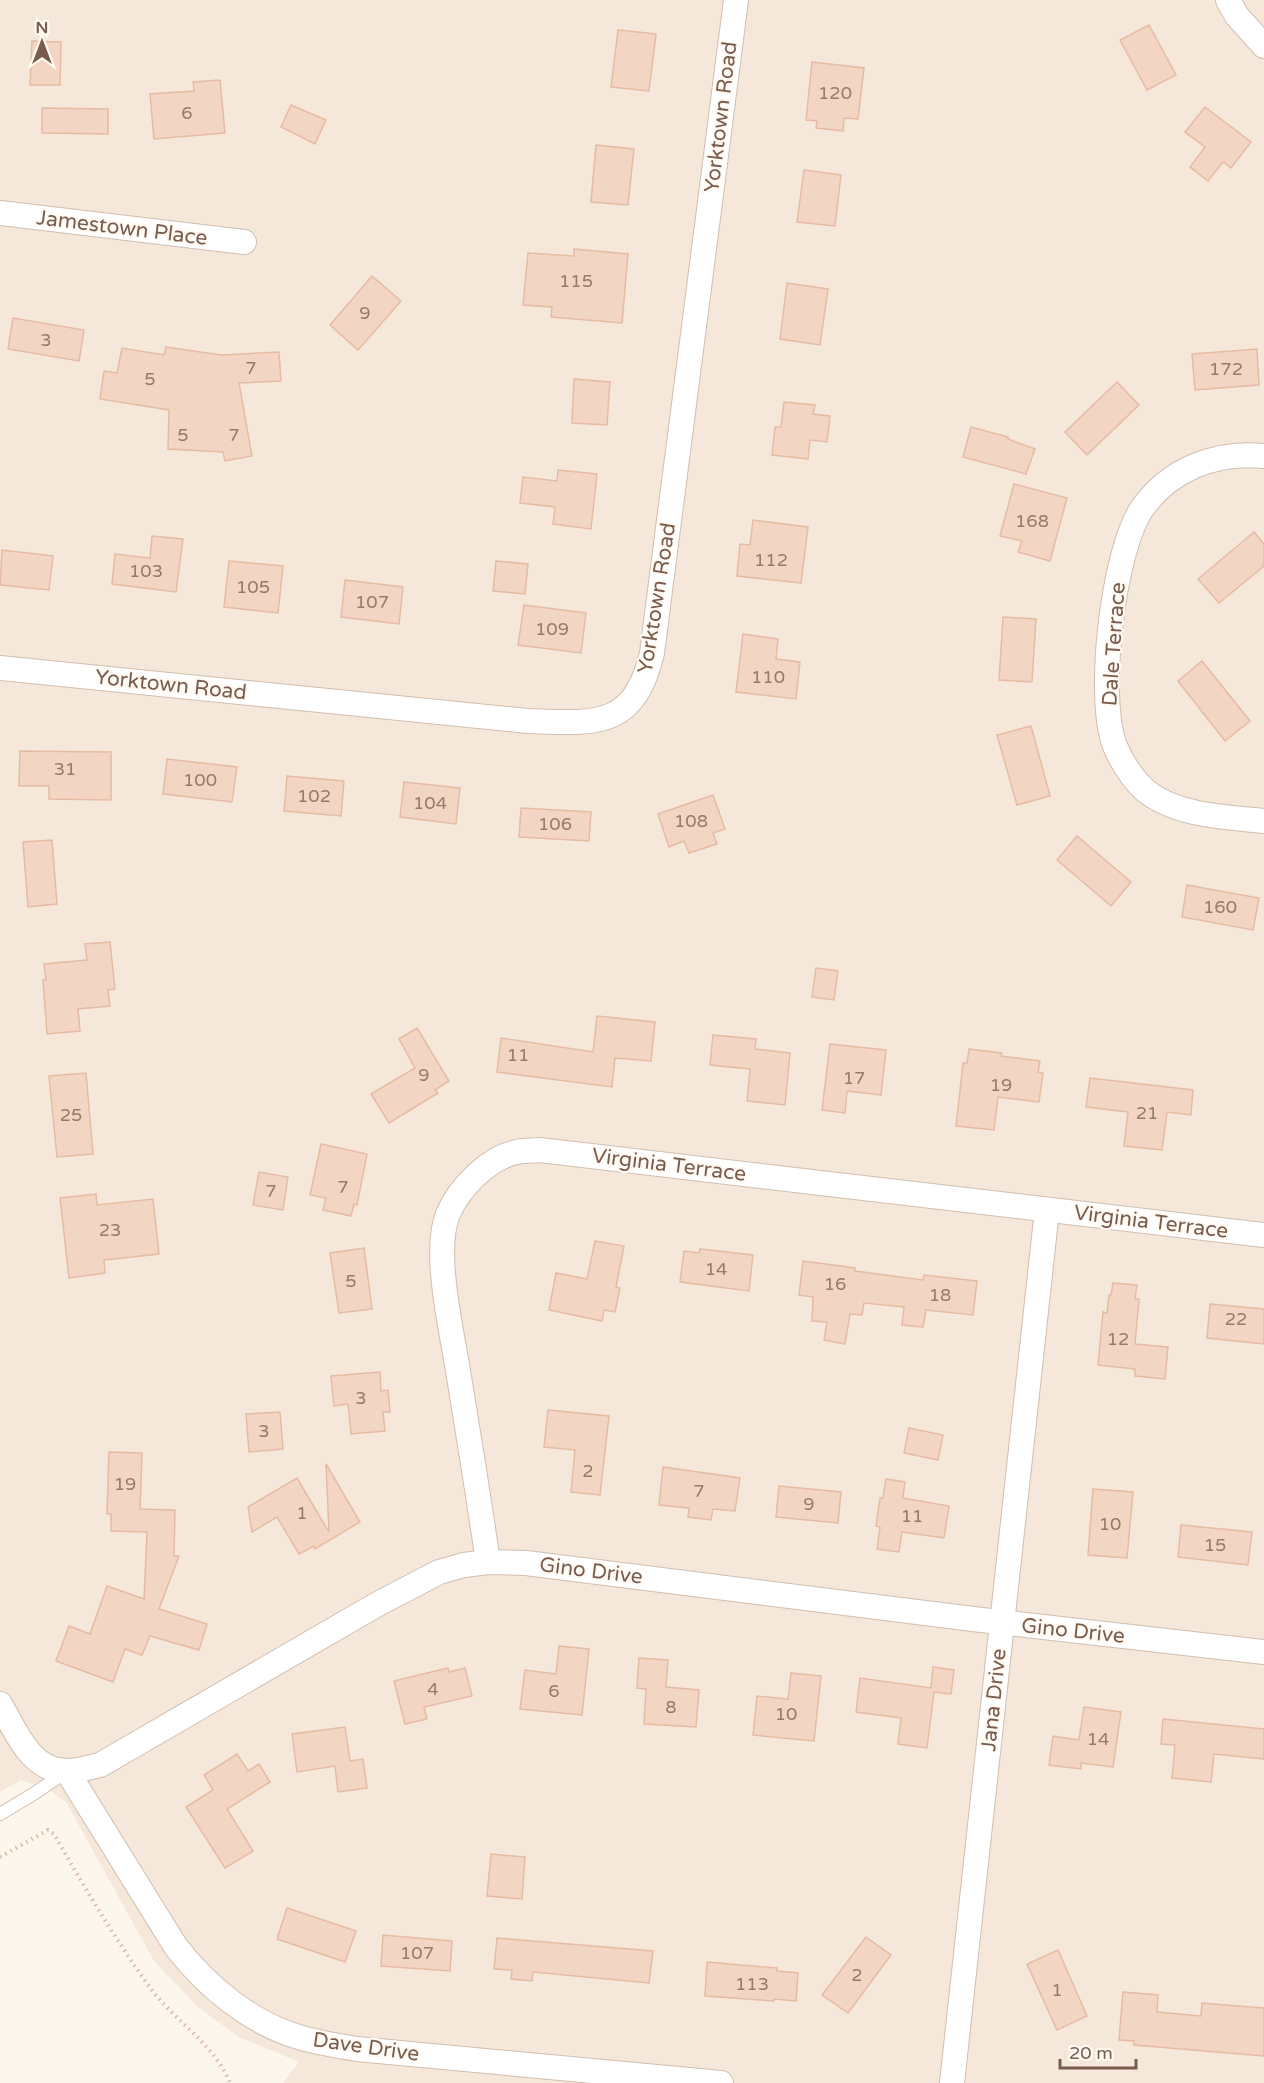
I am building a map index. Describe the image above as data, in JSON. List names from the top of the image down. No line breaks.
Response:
{"streets":{"street":["Yorktown Road","Jamestown Place","Dale Terrace","Virginia Terrace","Gino Drive","Jana Drive","Dave Drive"]},"crossings":[["Virginia Terrace","Gino Drive"],["Virginia Terrace","Jana Drive"],["Gino Drive","Jana Drive"],["Gino Drive","Dave Drive"]],"house_numbers":["120","6","115","9","3","7","172","5","5","7","168","112","103","105","107","109","110","31","100","102","104","108","106","160","11","9","17","19","21","25","7","7","23","14","5","16","18","22","12","3","3","2","19","7","9","1","11","10","15","4","6","8","10","14","107","2","113","1"],"scale_bar":"20 m","north":"top"}
